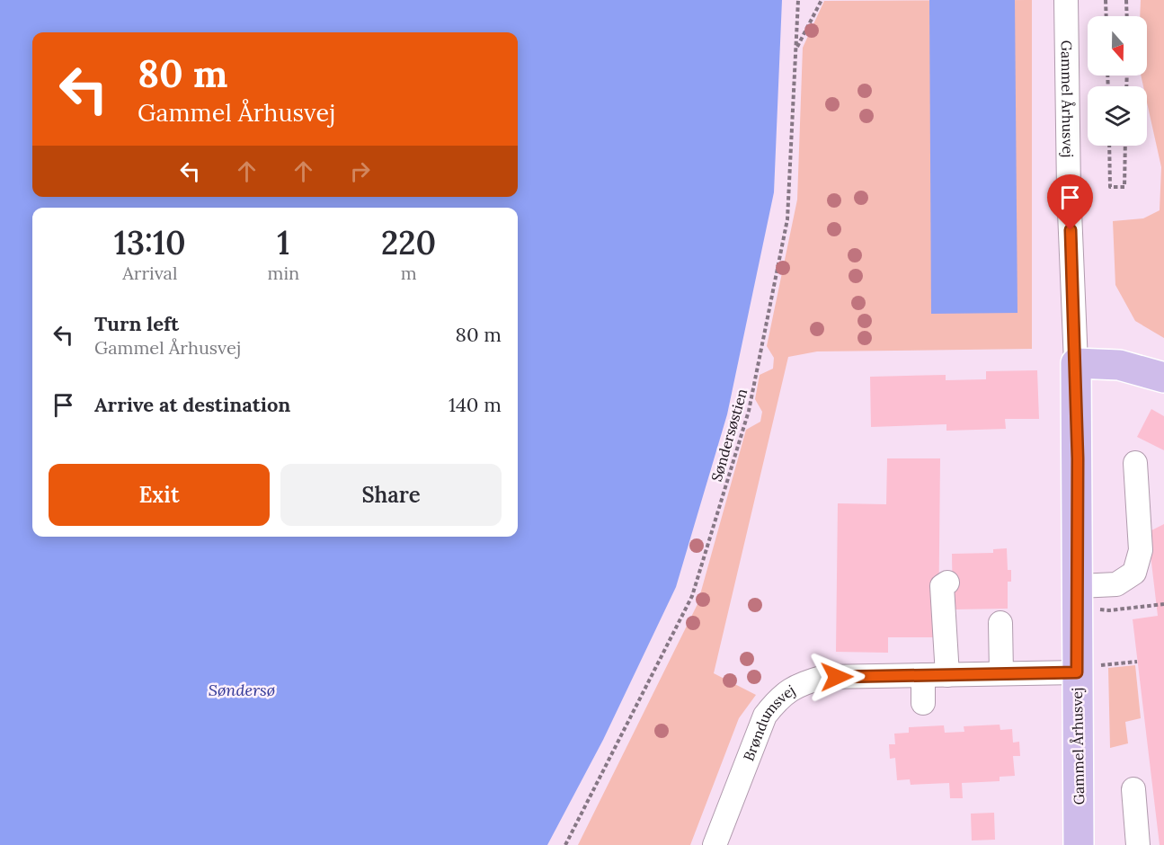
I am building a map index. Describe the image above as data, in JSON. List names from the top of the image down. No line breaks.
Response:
{"streets":{"main road":["Gammel Århusvej"],"street":["Brøndumsvej"],"path":["Søndersøstien"]},"crossings":[["Gammel Århusvej","Brøndumsvej"]],"water":["Søndersø"],"north":"bottom","page":{"turn":["80 m","Gammel Århusvej"],"eta":["13:10","Arrival","1","min","220","m"],"list":[{"name":"Turn left","note":"Gammel Århusvej","value":"80 m"},{"name":"Arrive at destination","value":"140 m"}],"buttons":["Exit","Share"]}}
